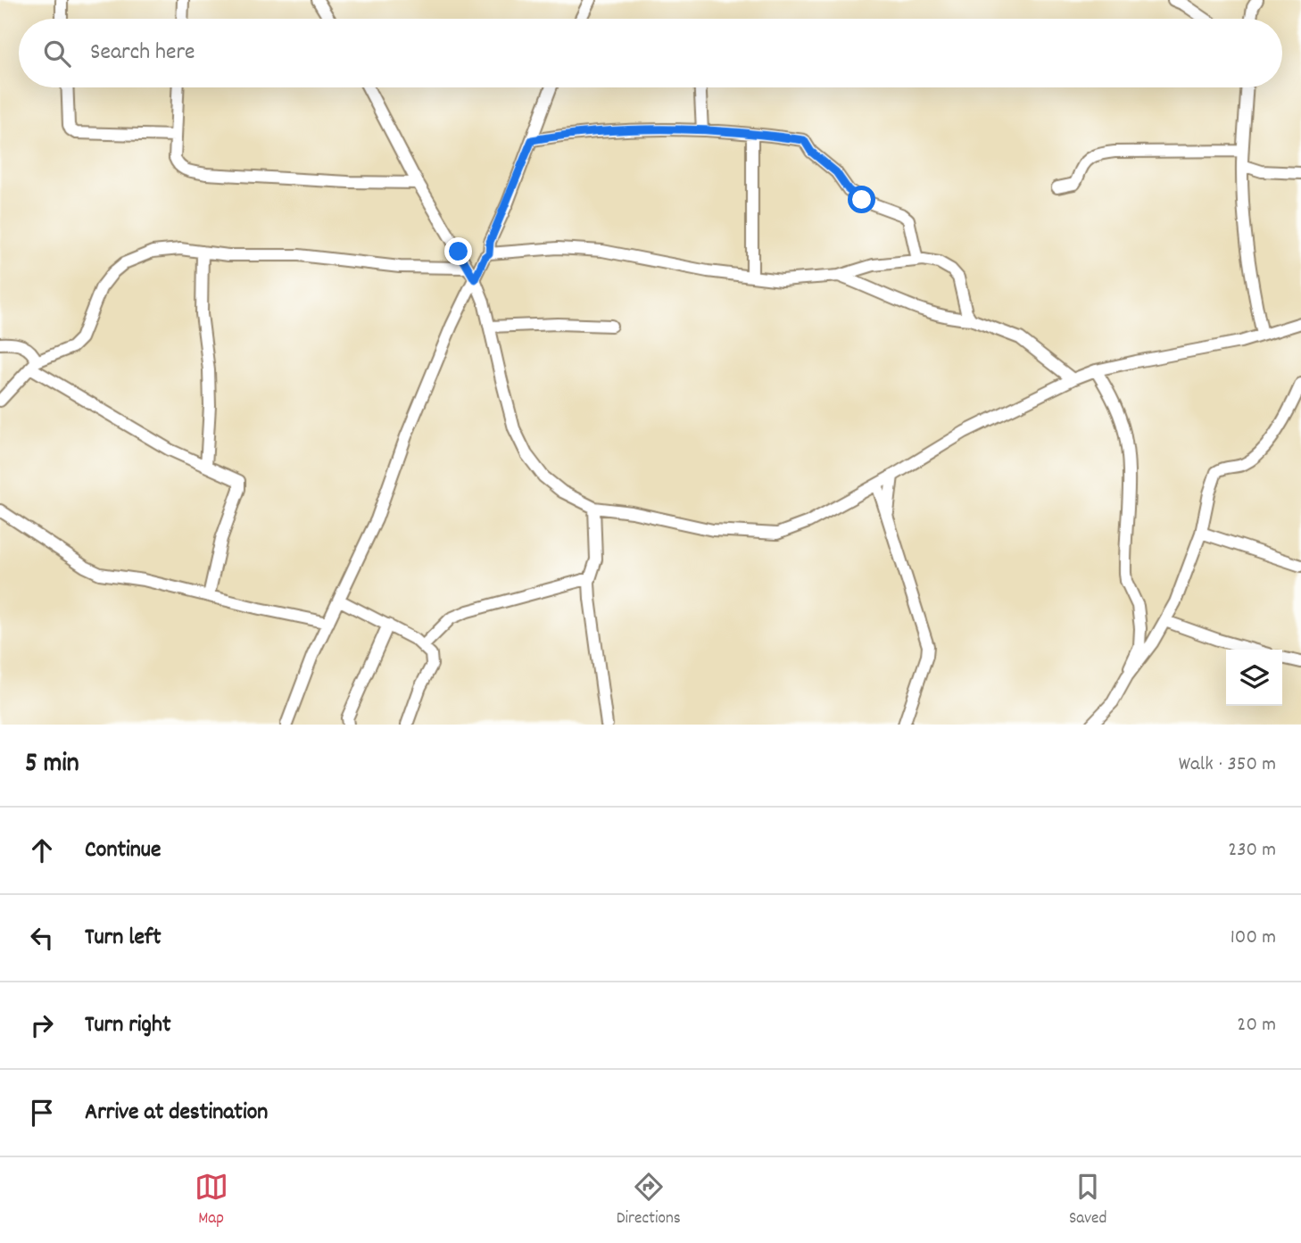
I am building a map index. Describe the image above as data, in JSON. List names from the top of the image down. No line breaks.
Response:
{"page":{"search":"Search here","heading":["5 min","Walk · 350 m"],"list":[["Continue","230 m"],["Turn left","100 m"],["Turn right","20 m"],"Arrive at destination"],"nav":["Map","Directions","Saved"]}}
